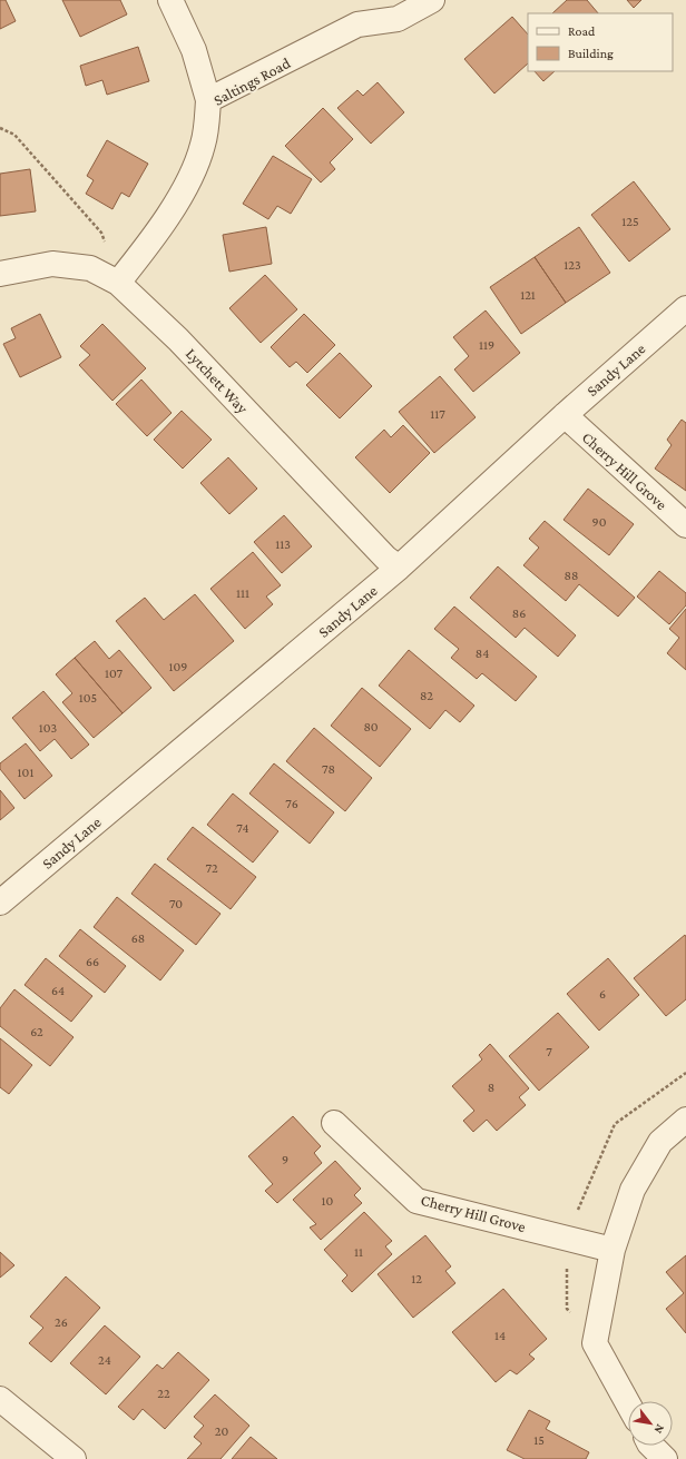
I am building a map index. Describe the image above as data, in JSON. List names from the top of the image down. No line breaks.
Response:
{"streets":{"street":["Saltings Road","Sandy Lane","Lytchett Way","Cherry Hill Grove"]},"crossings":[["Saltings Road","Lytchett Way"],["Sandy Lane","Lytchett Way"],["Sandy Lane","Cherry Hill Grove"]],"house_numbers":["125","123","121","119","117","90","113","88","111","86","84","109","107","82","105","80","103","78","101","76","74","72","70","68","66","64","6","62","7","8","9","10","11","12","26","14","24","22","20","15"],"legend":["Road","Building"],"north":"bottom right"}
